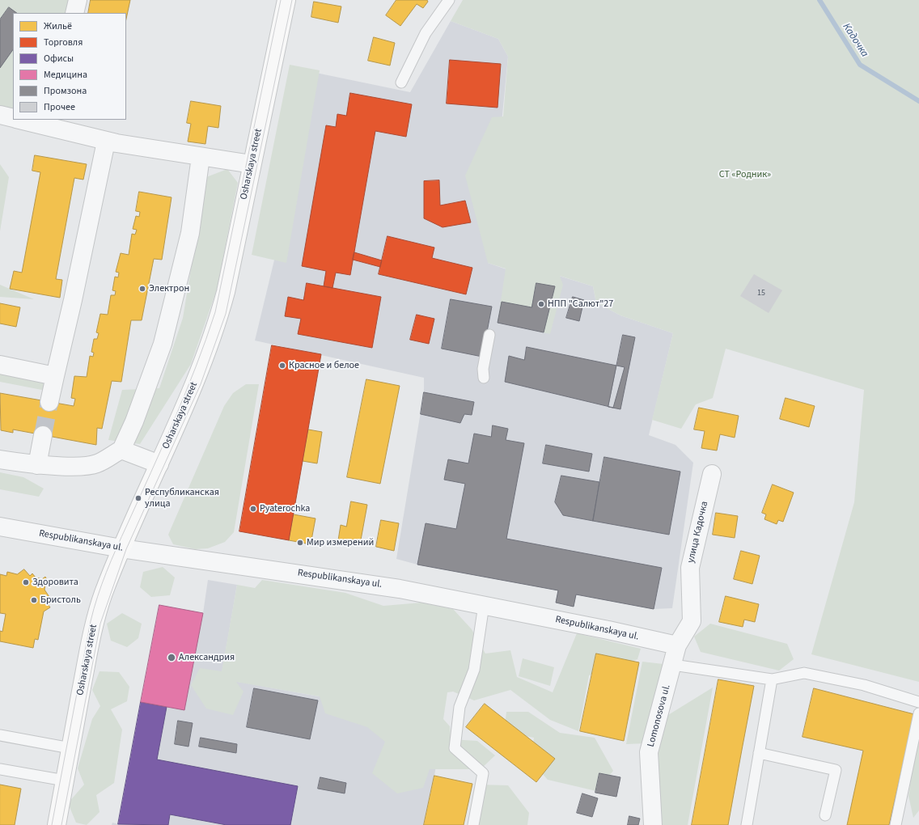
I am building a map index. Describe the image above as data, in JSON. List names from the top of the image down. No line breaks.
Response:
{"streets":{"street":["Osharskaya street","улица Кадочка","Respublikanskaya ul.","Lomonosova ul."]},"crossings":[["Osharskaya street","Respublikanskaya ul."],["улица Кадочка","Respublikanskaya ul."],["улица Кадочка","Lomonosova ul."],["Respublikanskaya ul.","Lomonosova ul."]],"water":["Кадочка"],"parks":["СТ «Родник»"],"places":["Электрон","НПП \"Салют\"27","Красное и белое","Республиканская улица","Pyaterochka","Мир измерений","Здоровита","Бристоль","Александрия"],"house_numbers":["15"],"legend":["Жильё","Торговля","Офисы","Медицина","Промзона","Прочее"]}
